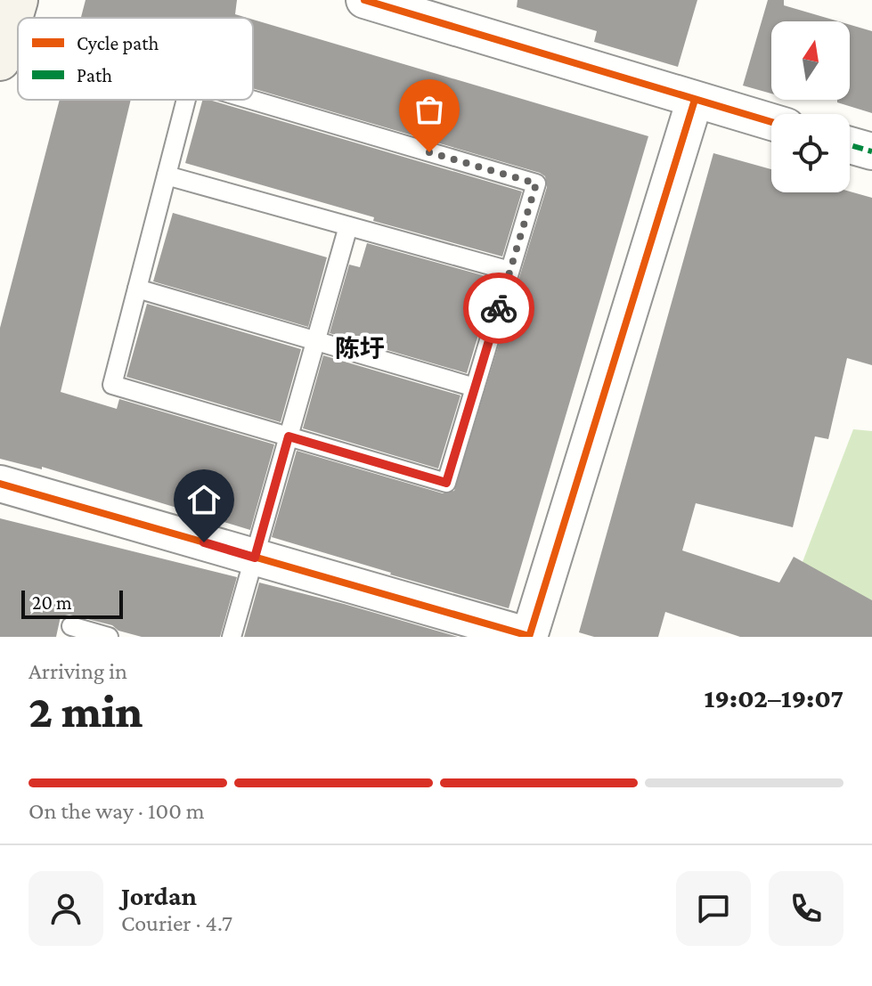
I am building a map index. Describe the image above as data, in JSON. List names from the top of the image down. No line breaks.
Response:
{"districts":["陈圩"],"legend":["Cycle path","Path"],"scale_bar":"20 m","north":"top","page":{"scale":"20 m","heading":["2 min","Arriving in","19:02–19:07"],"panel":["Jordan","Courier · 4.7"],"bar":"On the way · 100 m"}}
